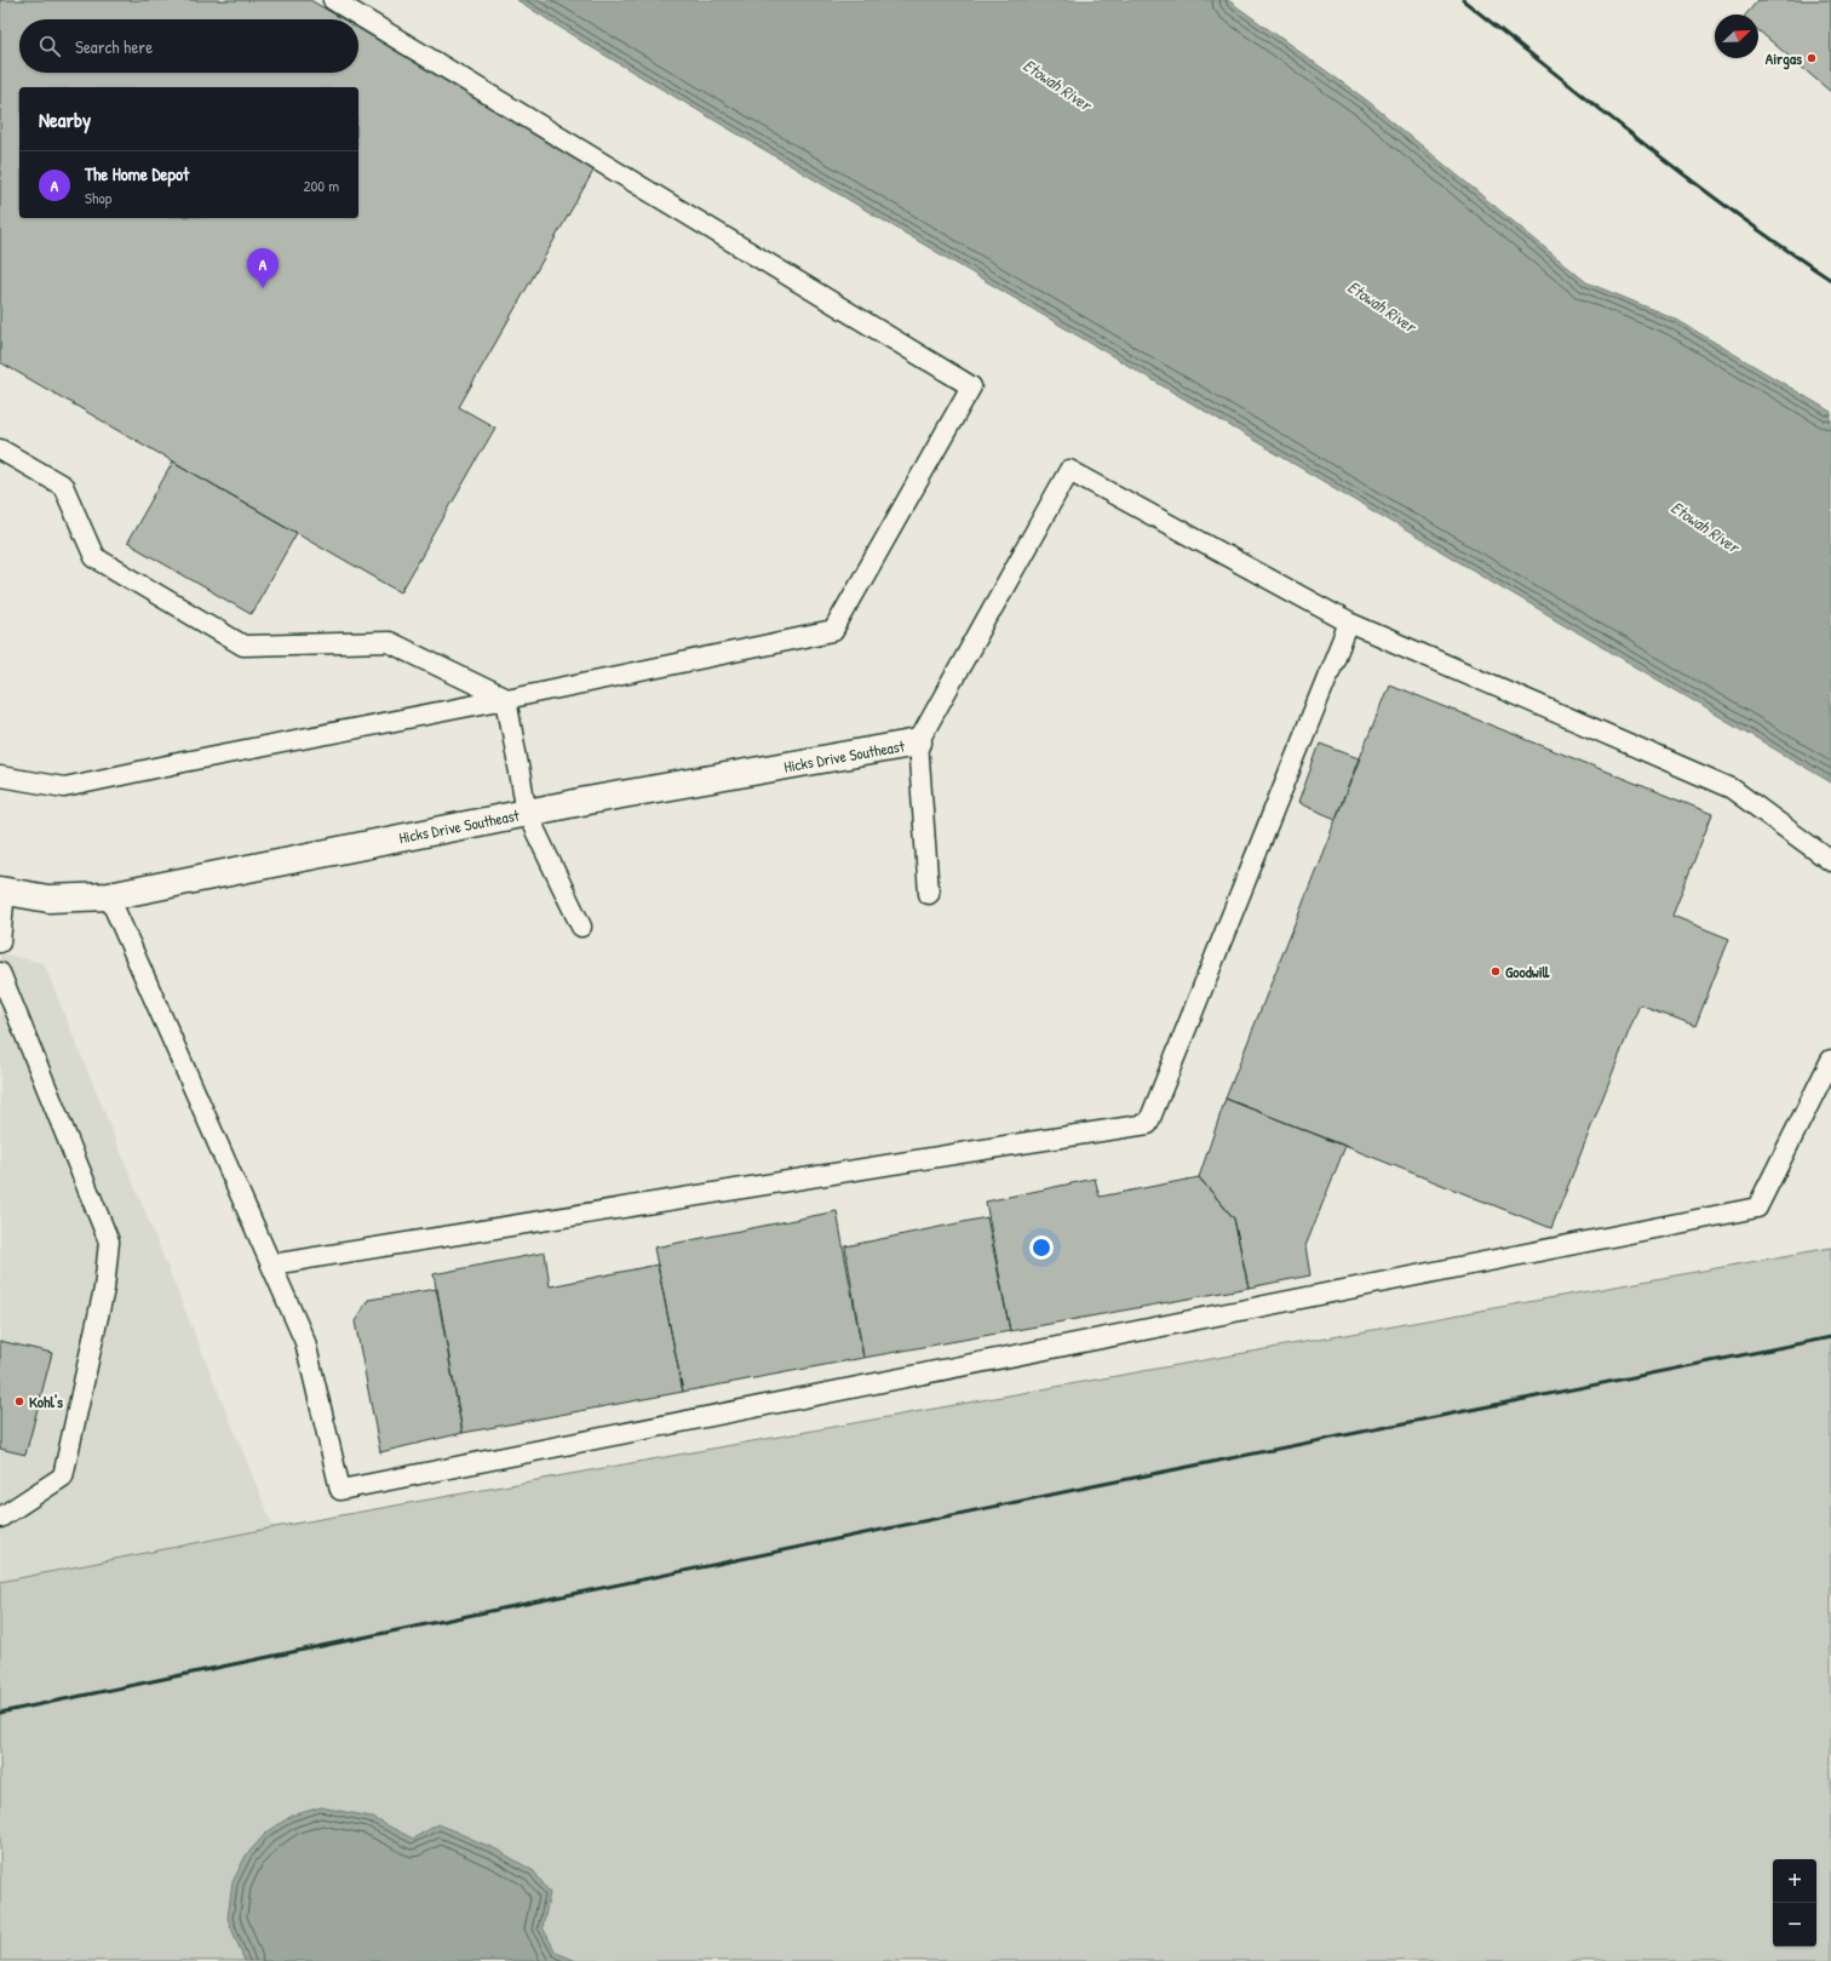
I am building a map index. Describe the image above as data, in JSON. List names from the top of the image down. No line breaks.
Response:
{"streets":{"street":["Hicks Drive Southeast"]},"water":["Etowah River"],"places":["Airgas","Goodwill","Kohl's"],"north":"top right","page":{"search":"Search here","heading":"Nearby","list":[{"mark":"A","name":"The Home Depot","note":"Shop","value":"200 m"}],"pins":"A","map_buttons":["+","−"]}}
